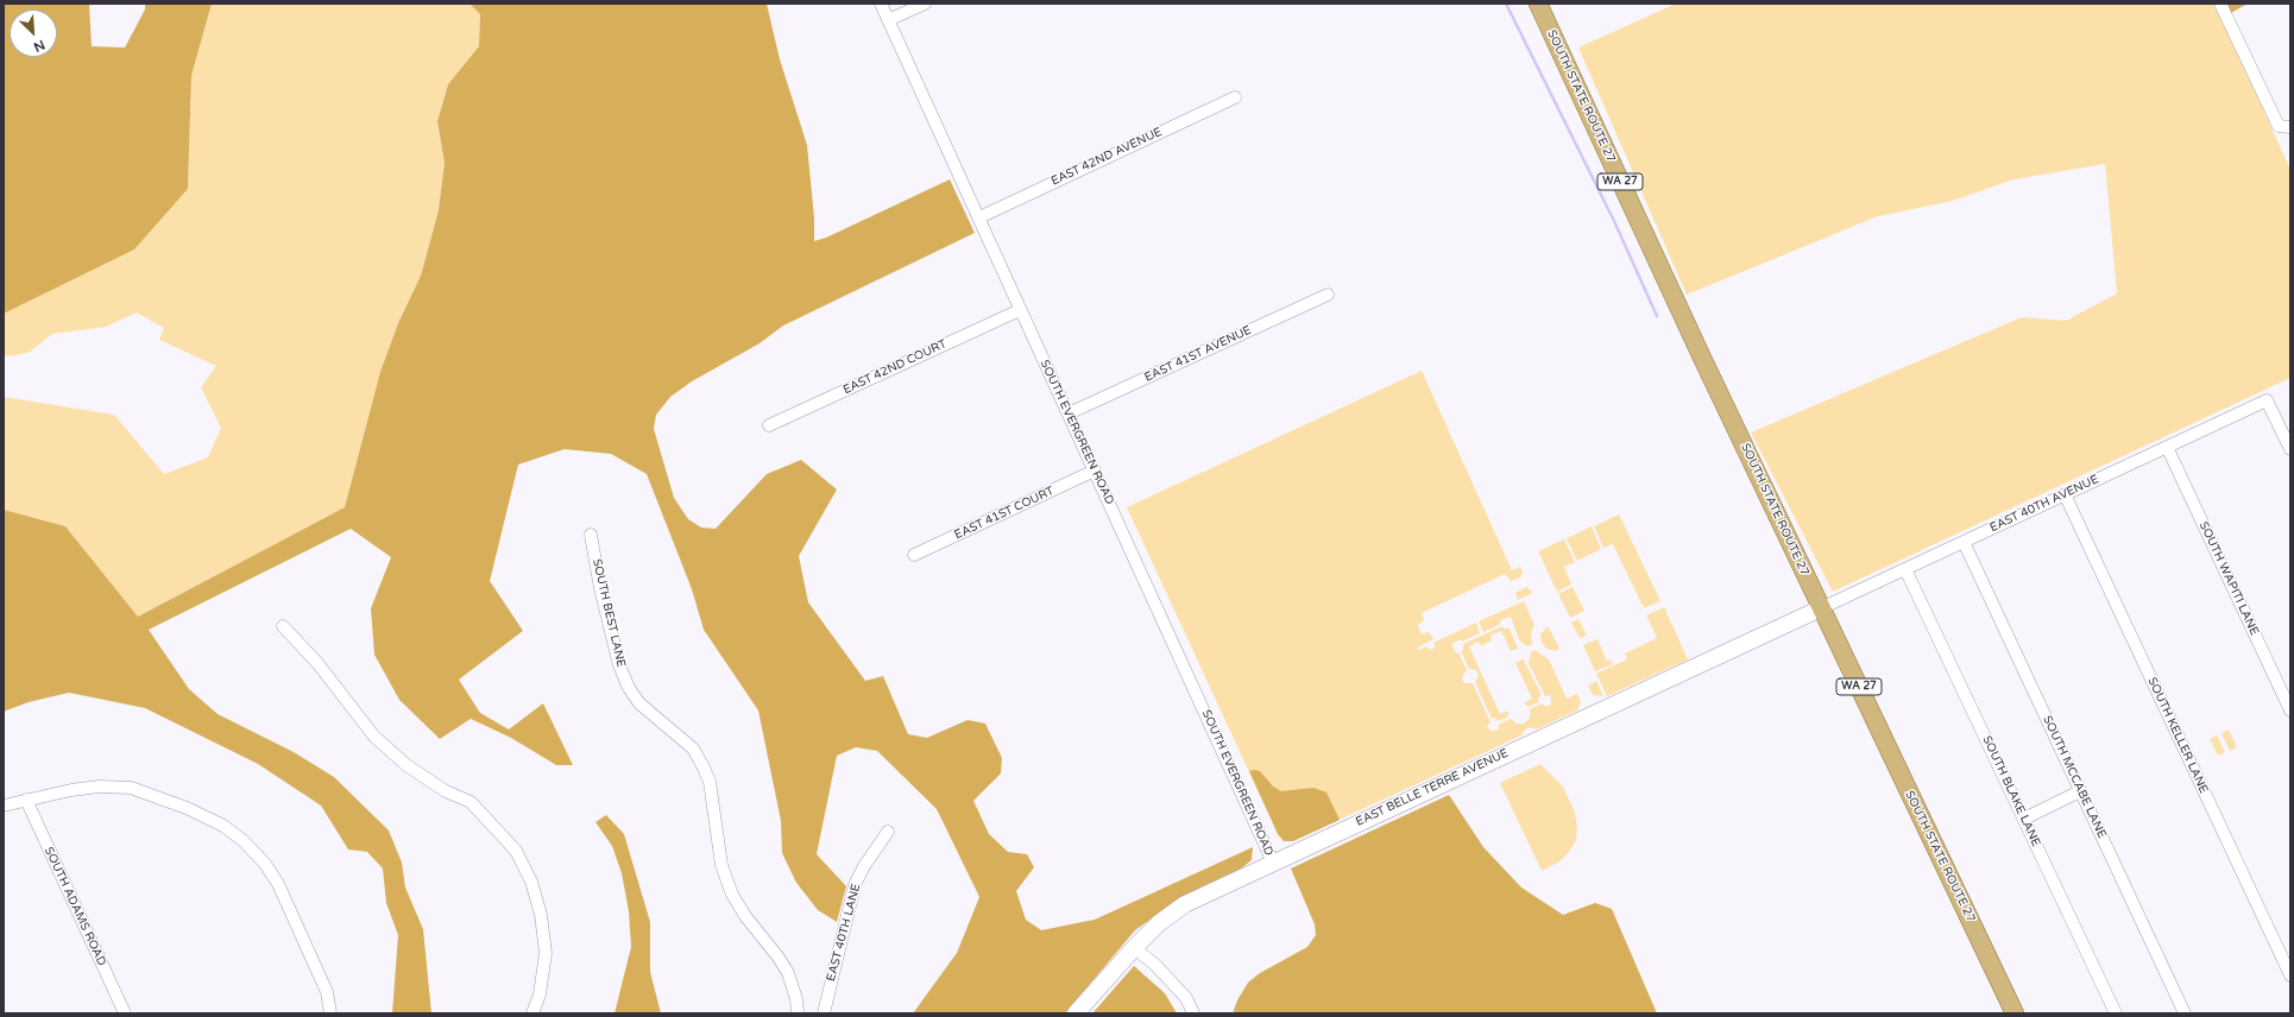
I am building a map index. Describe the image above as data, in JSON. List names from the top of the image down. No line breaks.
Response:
{"streets":{"main road":["SOUTH STATE ROUTE 27","WA 27"],"street":["EAST 42ND AVENUE","EAST 41ST AVENUE","EAST 42ND COURT","SOUTH EVERGREEN ROAD","EAST 40TH AVENUE","EAST 41ST COURT","SOUTH WAPITI LANE","SOUTH BEST LANE","SOUTH KELLER LANE","SOUTH MCCABE LANE","EAST BELLE TERRE AVENUE","SOUTH BLAKE LANE","SOUTH ADAMS ROAD","EAST 40TH LANE"]},"crossings":[["SOUTH STATE ROUTE 27","EAST 40TH AVENUE"],["SOUTH STATE ROUTE 27","EAST BELLE TERRE AVENUE"],["EAST 42ND AVENUE","SOUTH EVERGREEN ROAD"],["EAST 41ST AVENUE","SOUTH EVERGREEN ROAD"],["EAST 42ND COURT","SOUTH EVERGREEN ROAD"],["SOUTH EVERGREEN ROAD","EAST 41ST COURT"],["SOUTH EVERGREEN ROAD","EAST BELLE TERRE AVENUE"],["EAST 40TH AVENUE","SOUTH WAPITI LANE"],["EAST 40TH AVENUE","SOUTH KELLER LANE"],["EAST 40TH AVENUE","SOUTH MCCABE LANE"],["EAST 40TH AVENUE","EAST BELLE TERRE AVENUE"],["EAST 40TH AVENUE","SOUTH BLAKE LANE"]],"north":"bottom right"}
